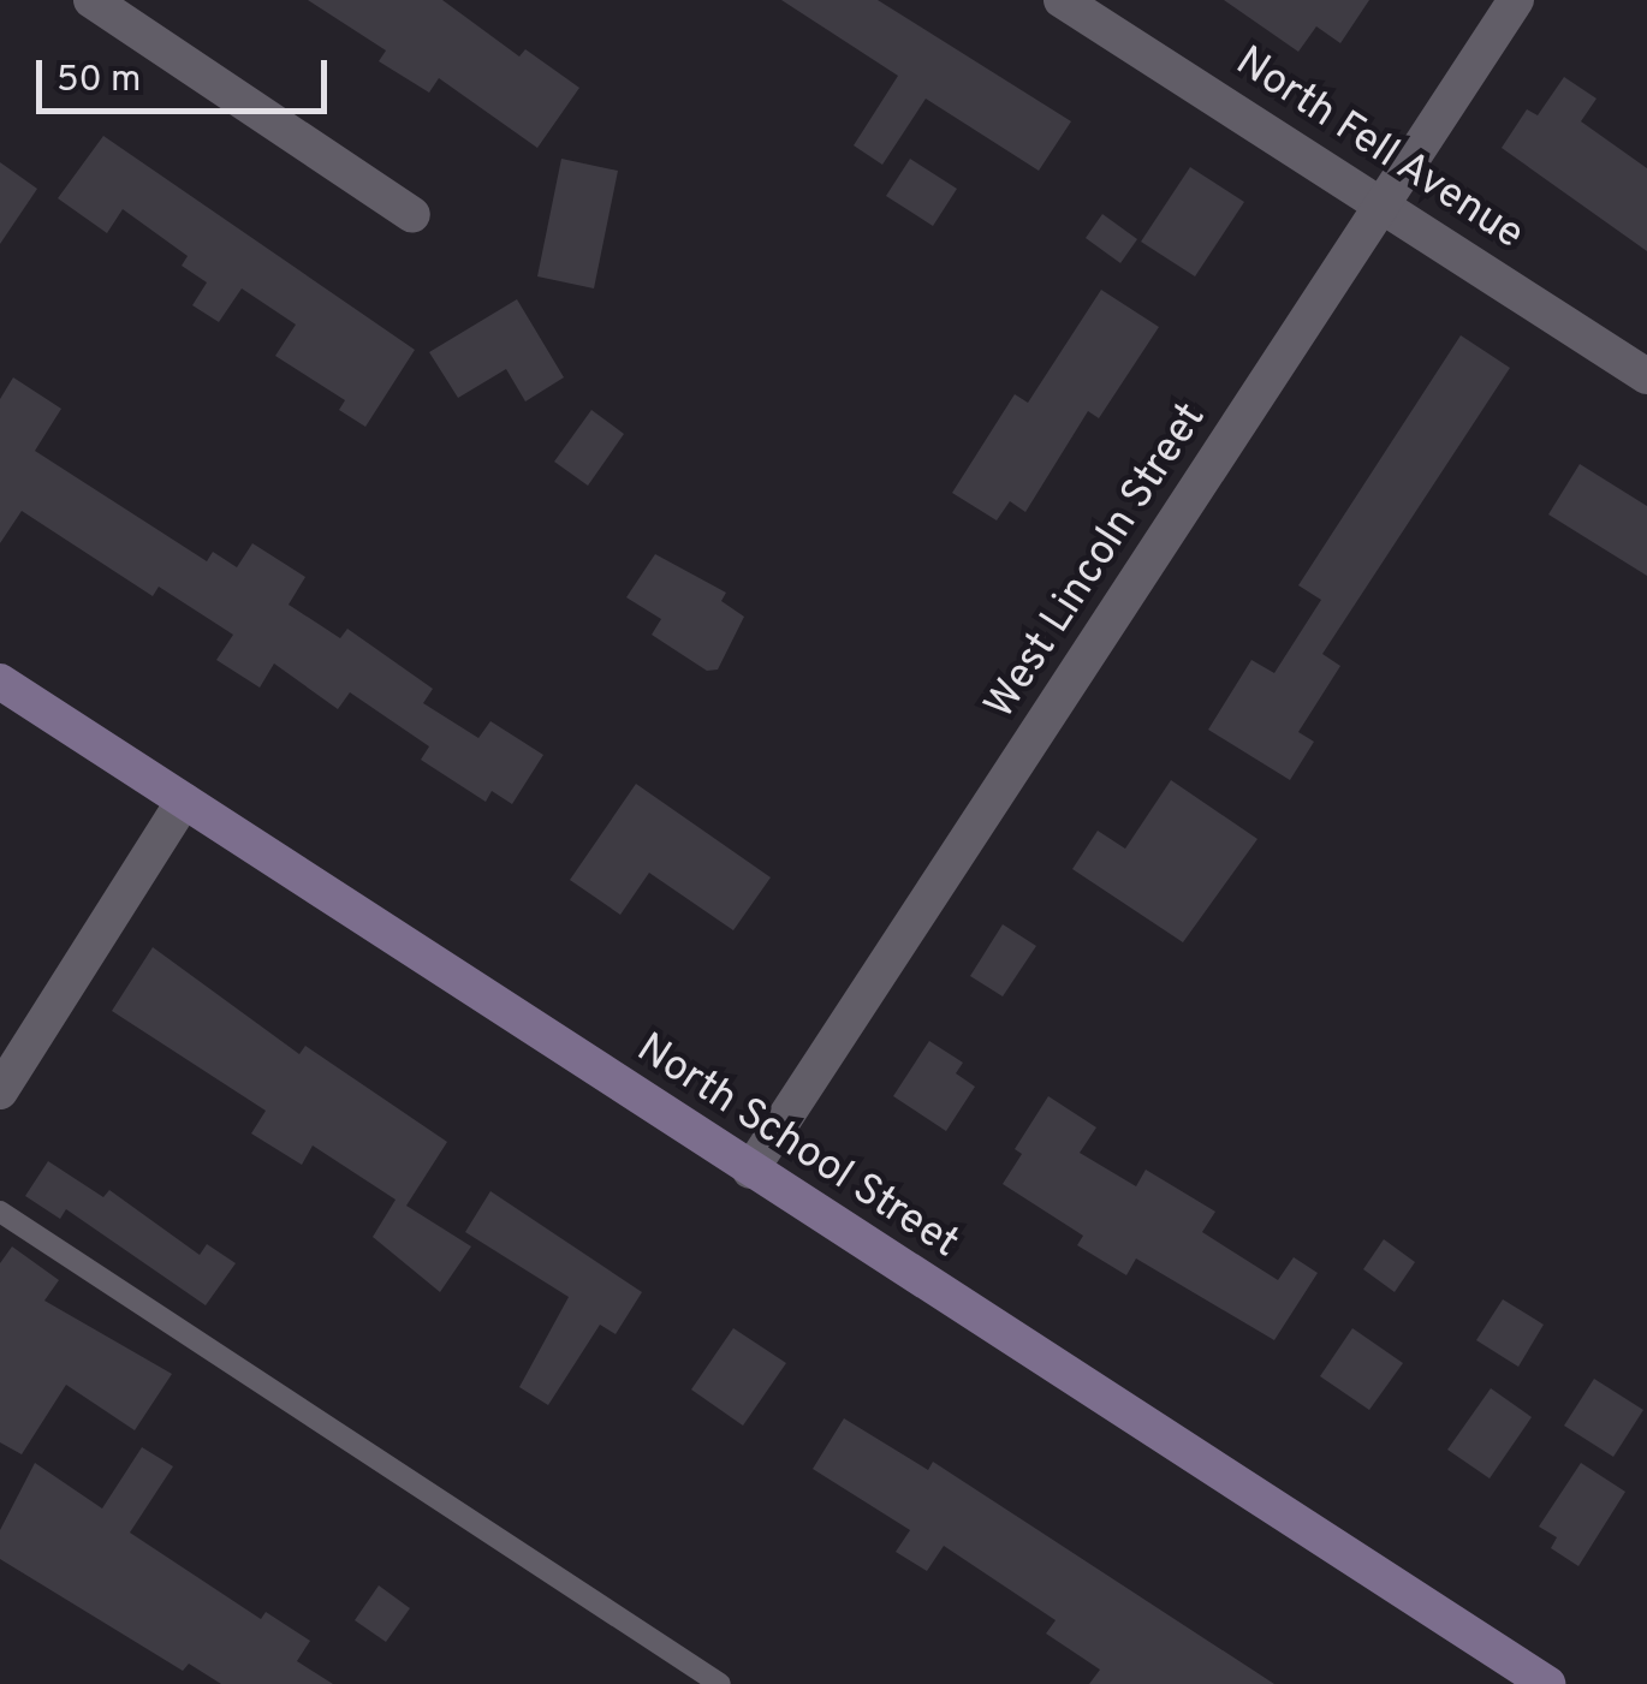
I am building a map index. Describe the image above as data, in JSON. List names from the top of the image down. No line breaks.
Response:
{"streets":{"street":["North Fell Avenue","West Lincoln Street","North School Street"]},"crossings":[["North Fell Avenue","West Lincoln Street"],["West Lincoln Street","North School Street"]],"scale_bar":"50 m"}
